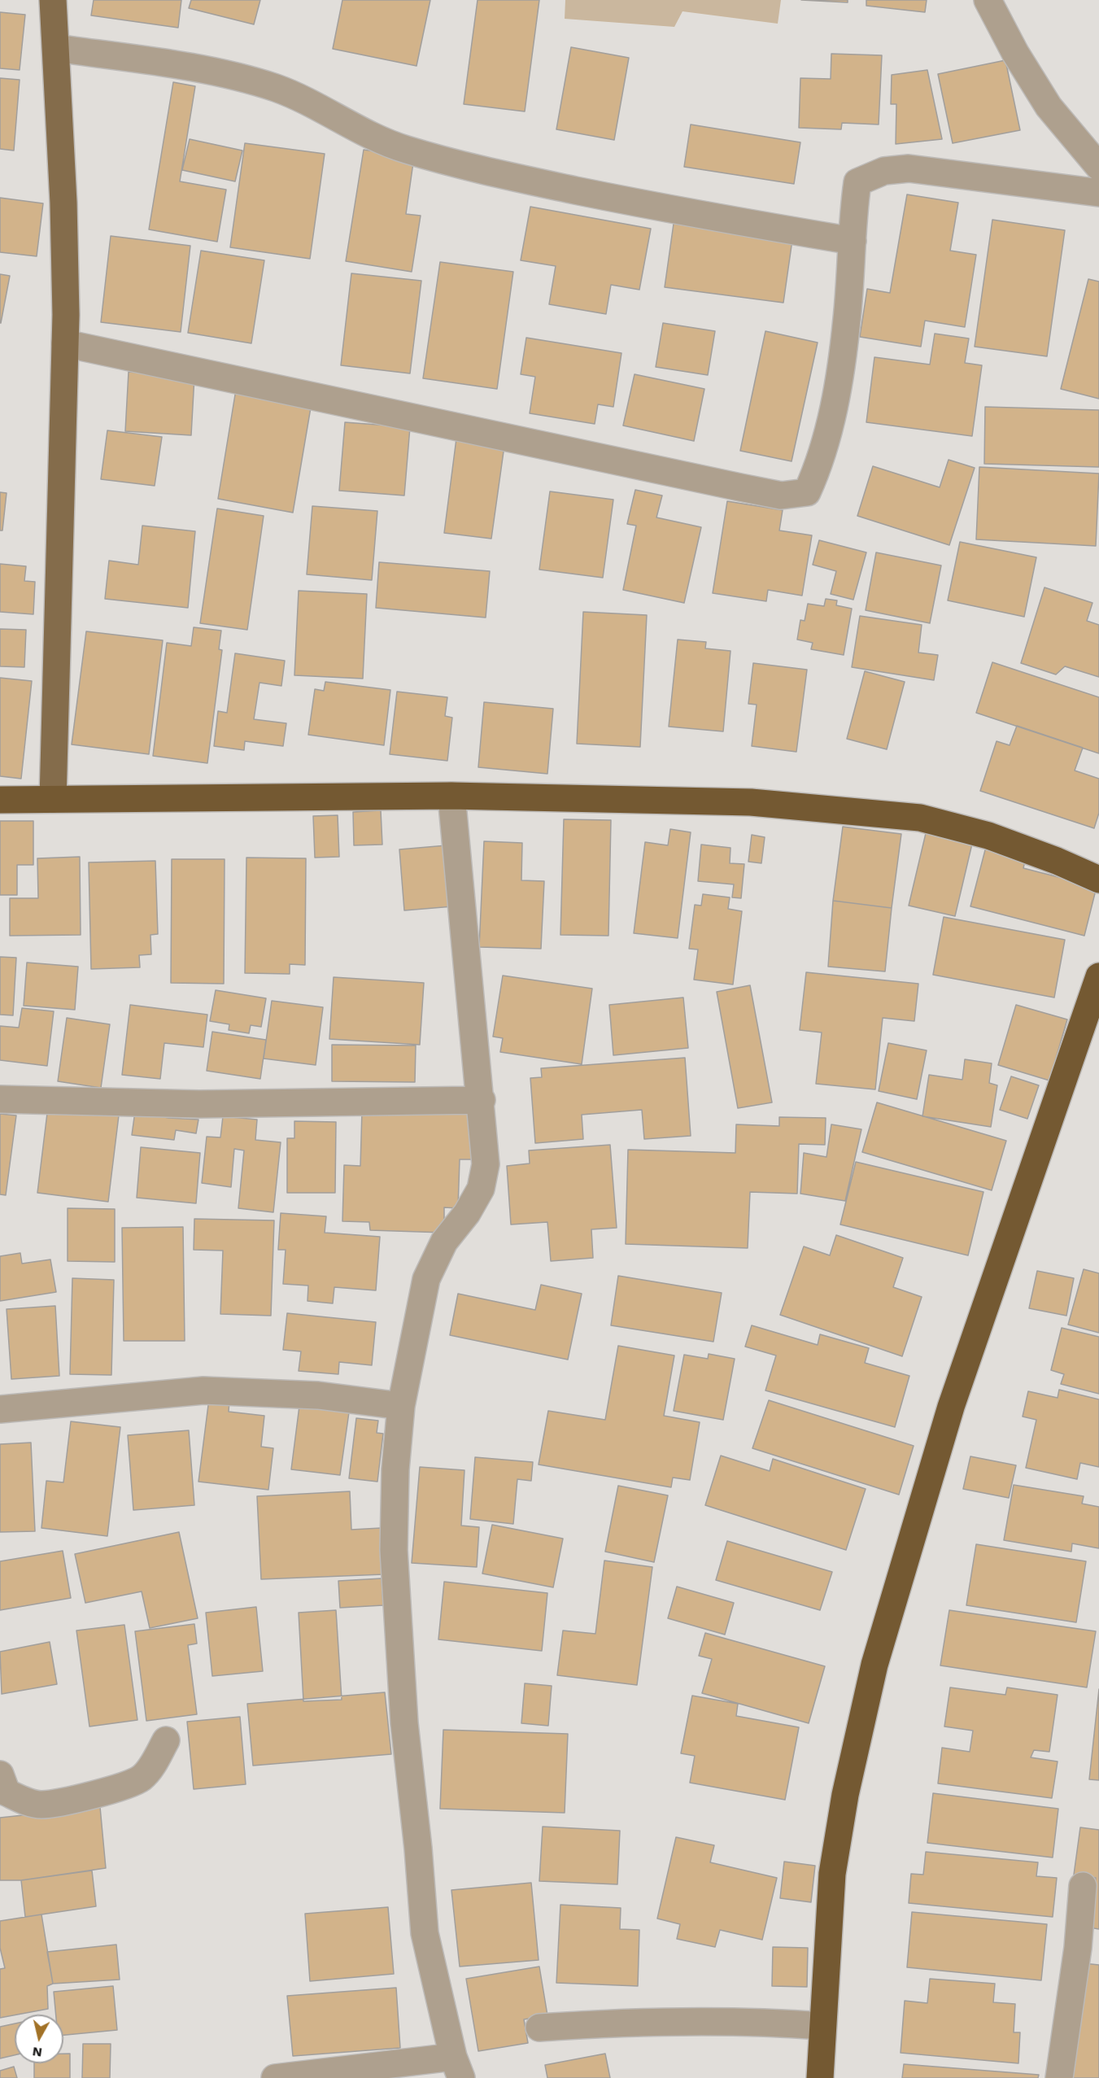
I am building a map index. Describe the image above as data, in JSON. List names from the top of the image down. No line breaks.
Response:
{"north":"bottom"}
